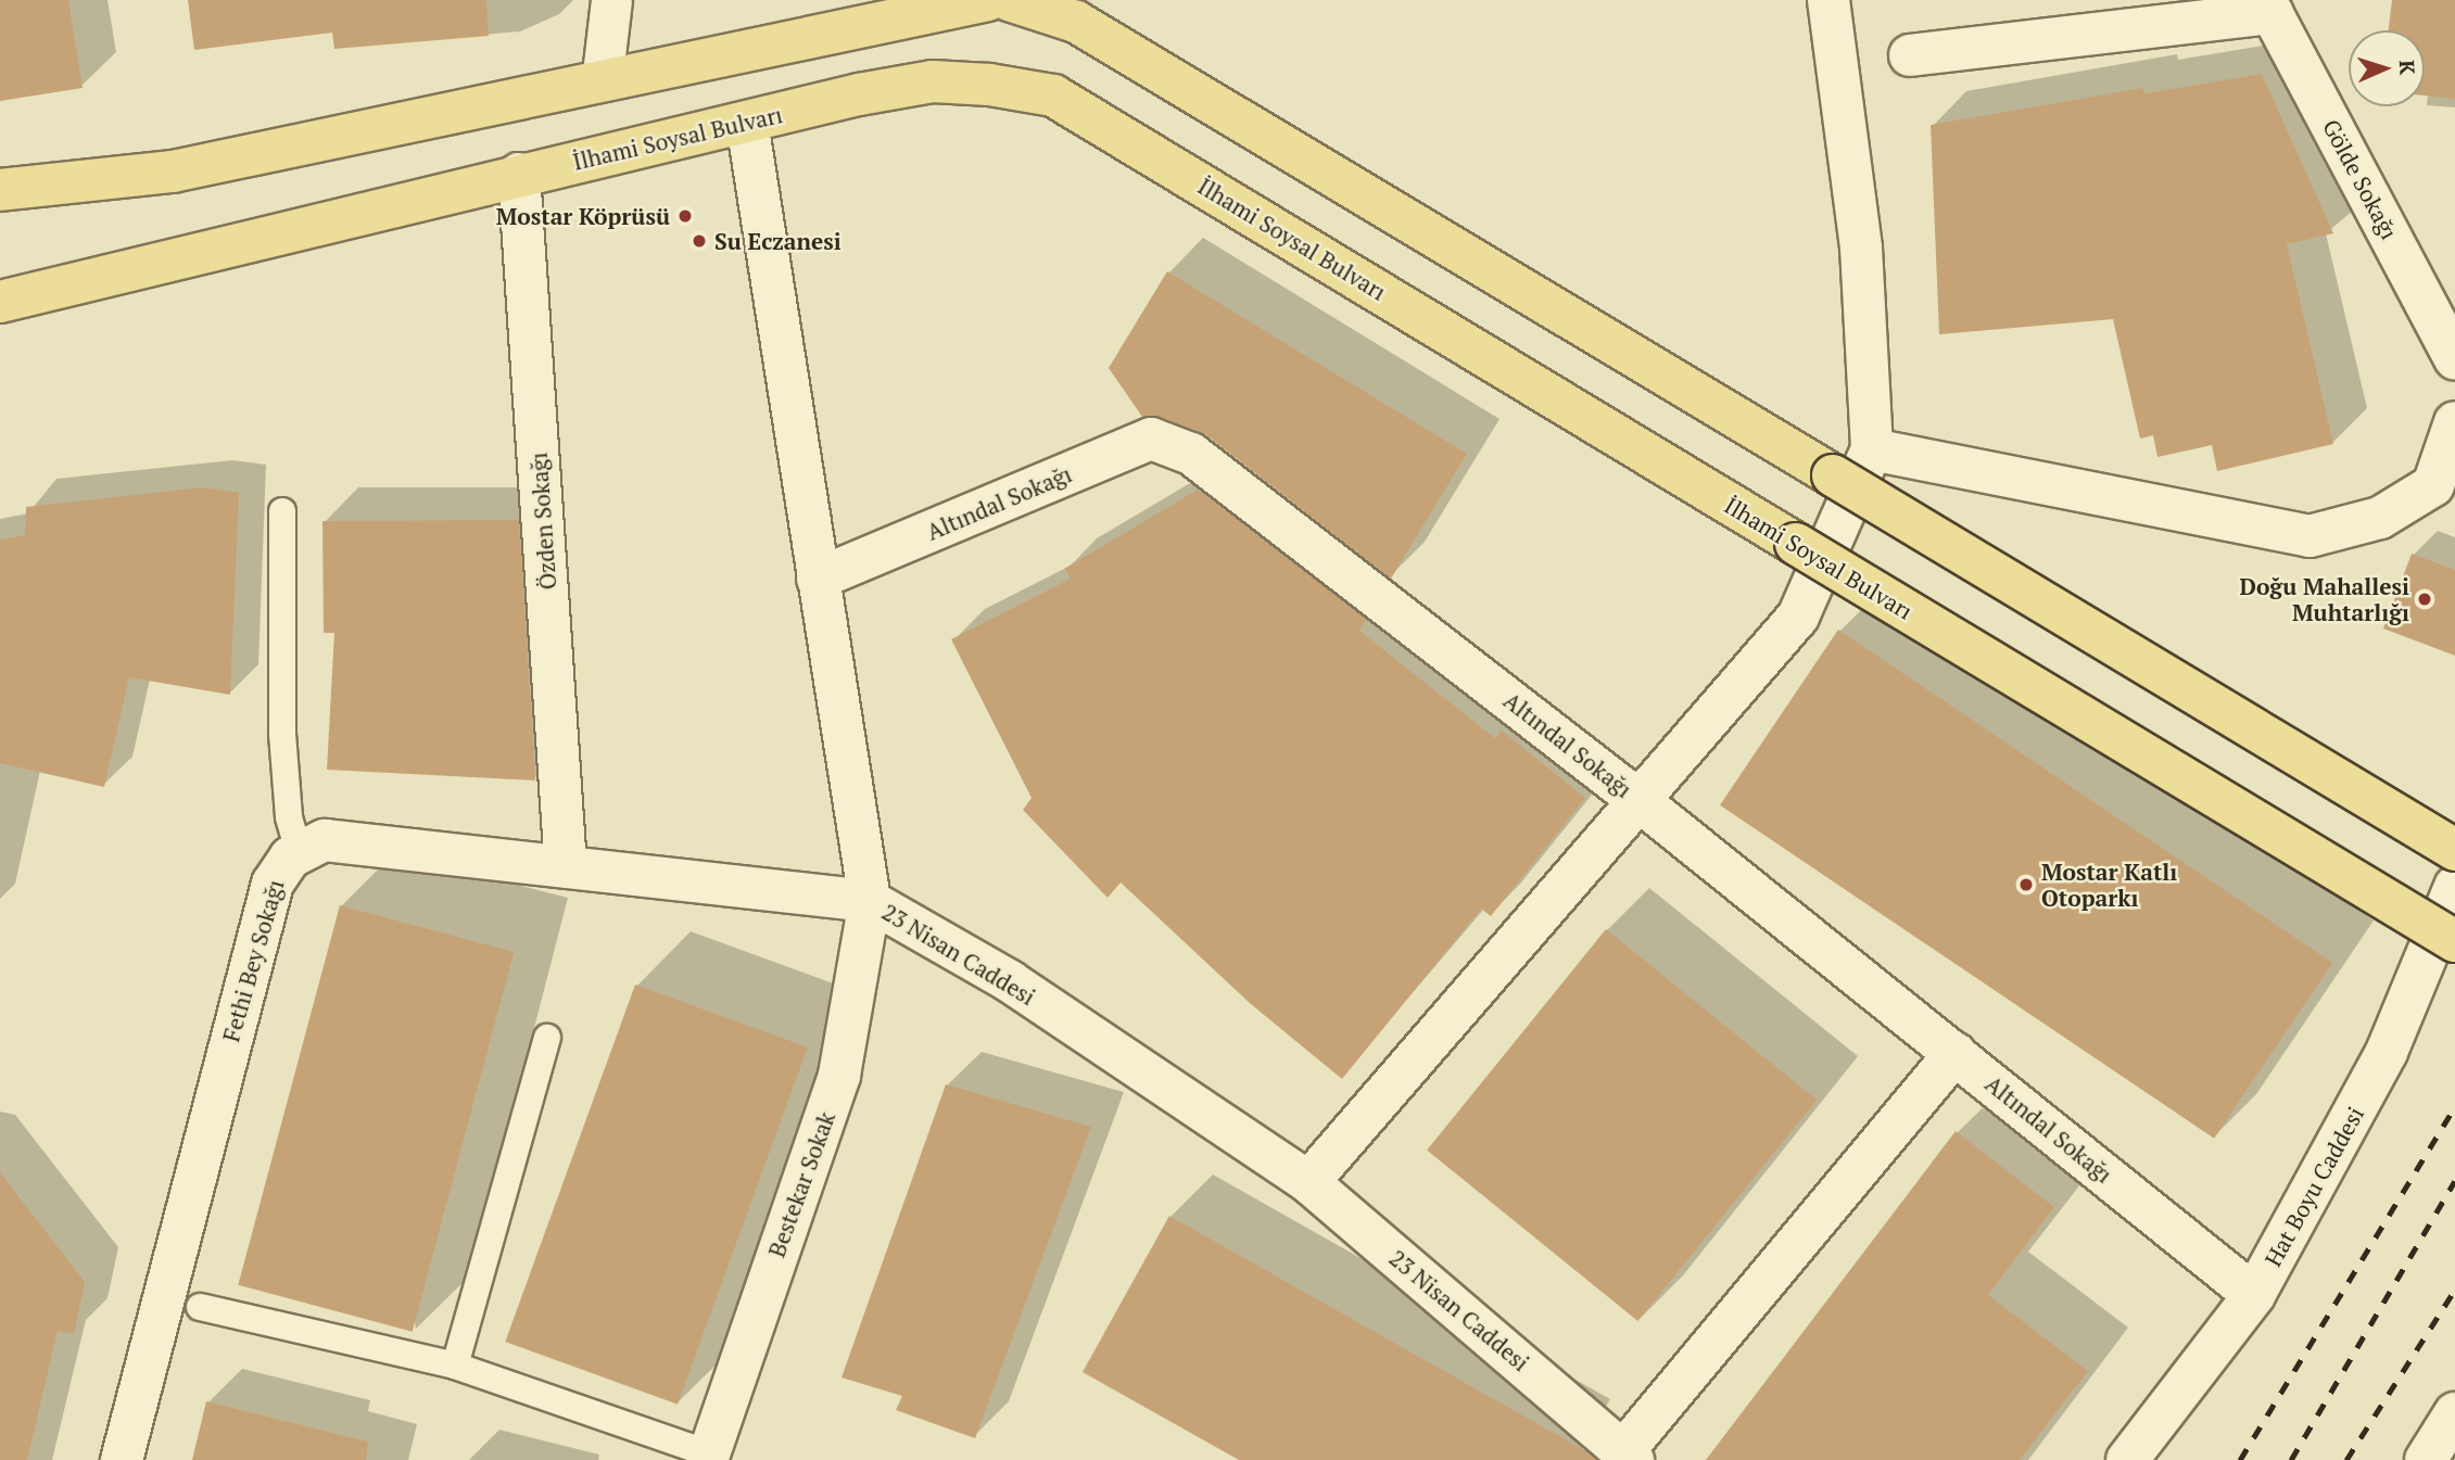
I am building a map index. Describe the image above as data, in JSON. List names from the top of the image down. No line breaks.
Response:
{"streets":{"main road":["İlhami Soysal Bulvarı"],"street":["Gölde Sokağı","Altındal Sokağı","Özden Sokağı","23 Nisan Caddesi","Fethi Bey Sokağı","Bestekar Sokak","Hat Boyu Caddesi"]},"crossings":[["İlhami Soysal Bulvarı","Özden Sokağı"],["İlhami Soysal Bulvarı","23 Nisan Caddesi"],["Altındal Sokağı","23 Nisan Caddesi"],["Altındal Sokağı","Hat Boyu Caddesi"],["23 Nisan Caddesi","Bestekar Sokak"]],"places":["Mostar Köprüsü","Su Eczanesi","Doğu Mahallesi Muhtarlığı","Mostar Katlı Otoparkı"],"north":"right"}
